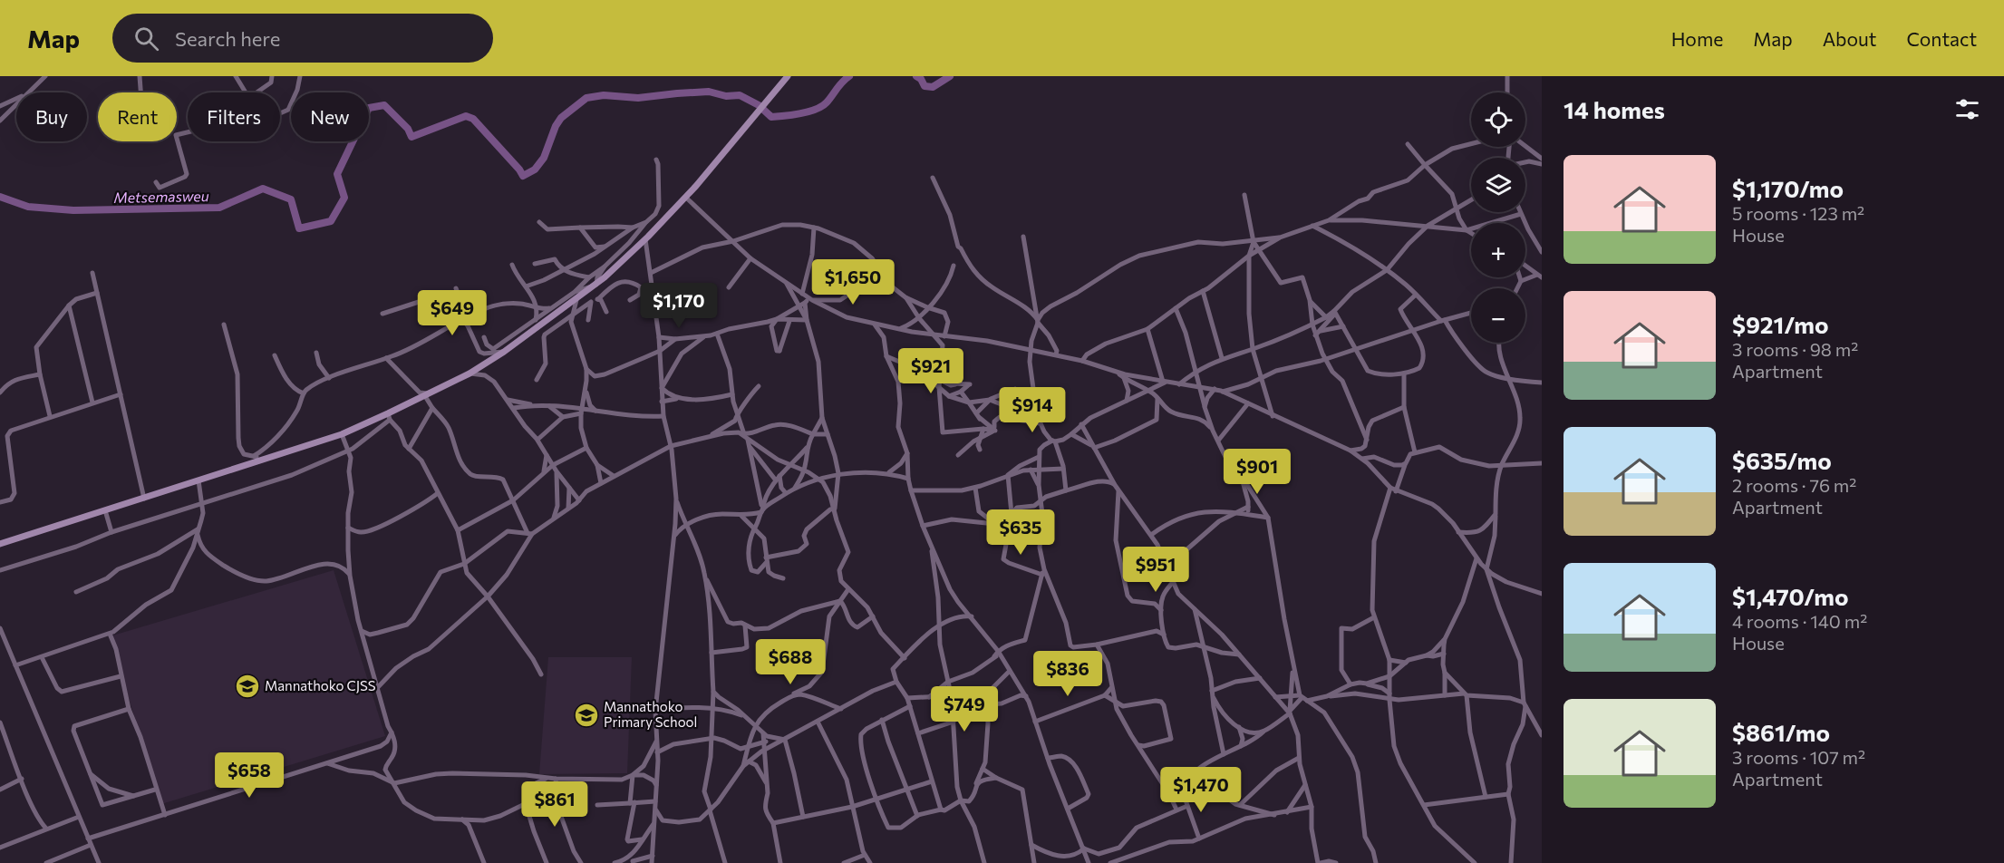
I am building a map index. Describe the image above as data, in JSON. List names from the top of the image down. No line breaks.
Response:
{"water":["Metsemasweu"],"places":{"school or university":["Mannathoko CJSS","Mannathoko Primary School"]},"page":{"header":"Map","search":"Search here","nav":["Home","Map","About","Contact"],"heading":"14 homes","map_buttons":["+","−"],"chip":["Buy","Rent","Filters","New"],"list":[{"name":"$1,170/mo","note":"5 rooms · 123 m² · House"},{"name":"$921/mo","note":"3 rooms · 98 m² · Apartment"},{"name":"$635/mo","note":"2 rooms · 76 m² · Apartment"},{"name":"$1,470/mo","note":"4 rooms · 140 m² · House"},{"name":"$861/mo","note":"3 rooms · 107 m² · Apartment"}],"price":["$1,650","$1,170","$649","$921","$914","$901","$635","$951","$688","$836","$749","$658","$1,470","$861"]}}
